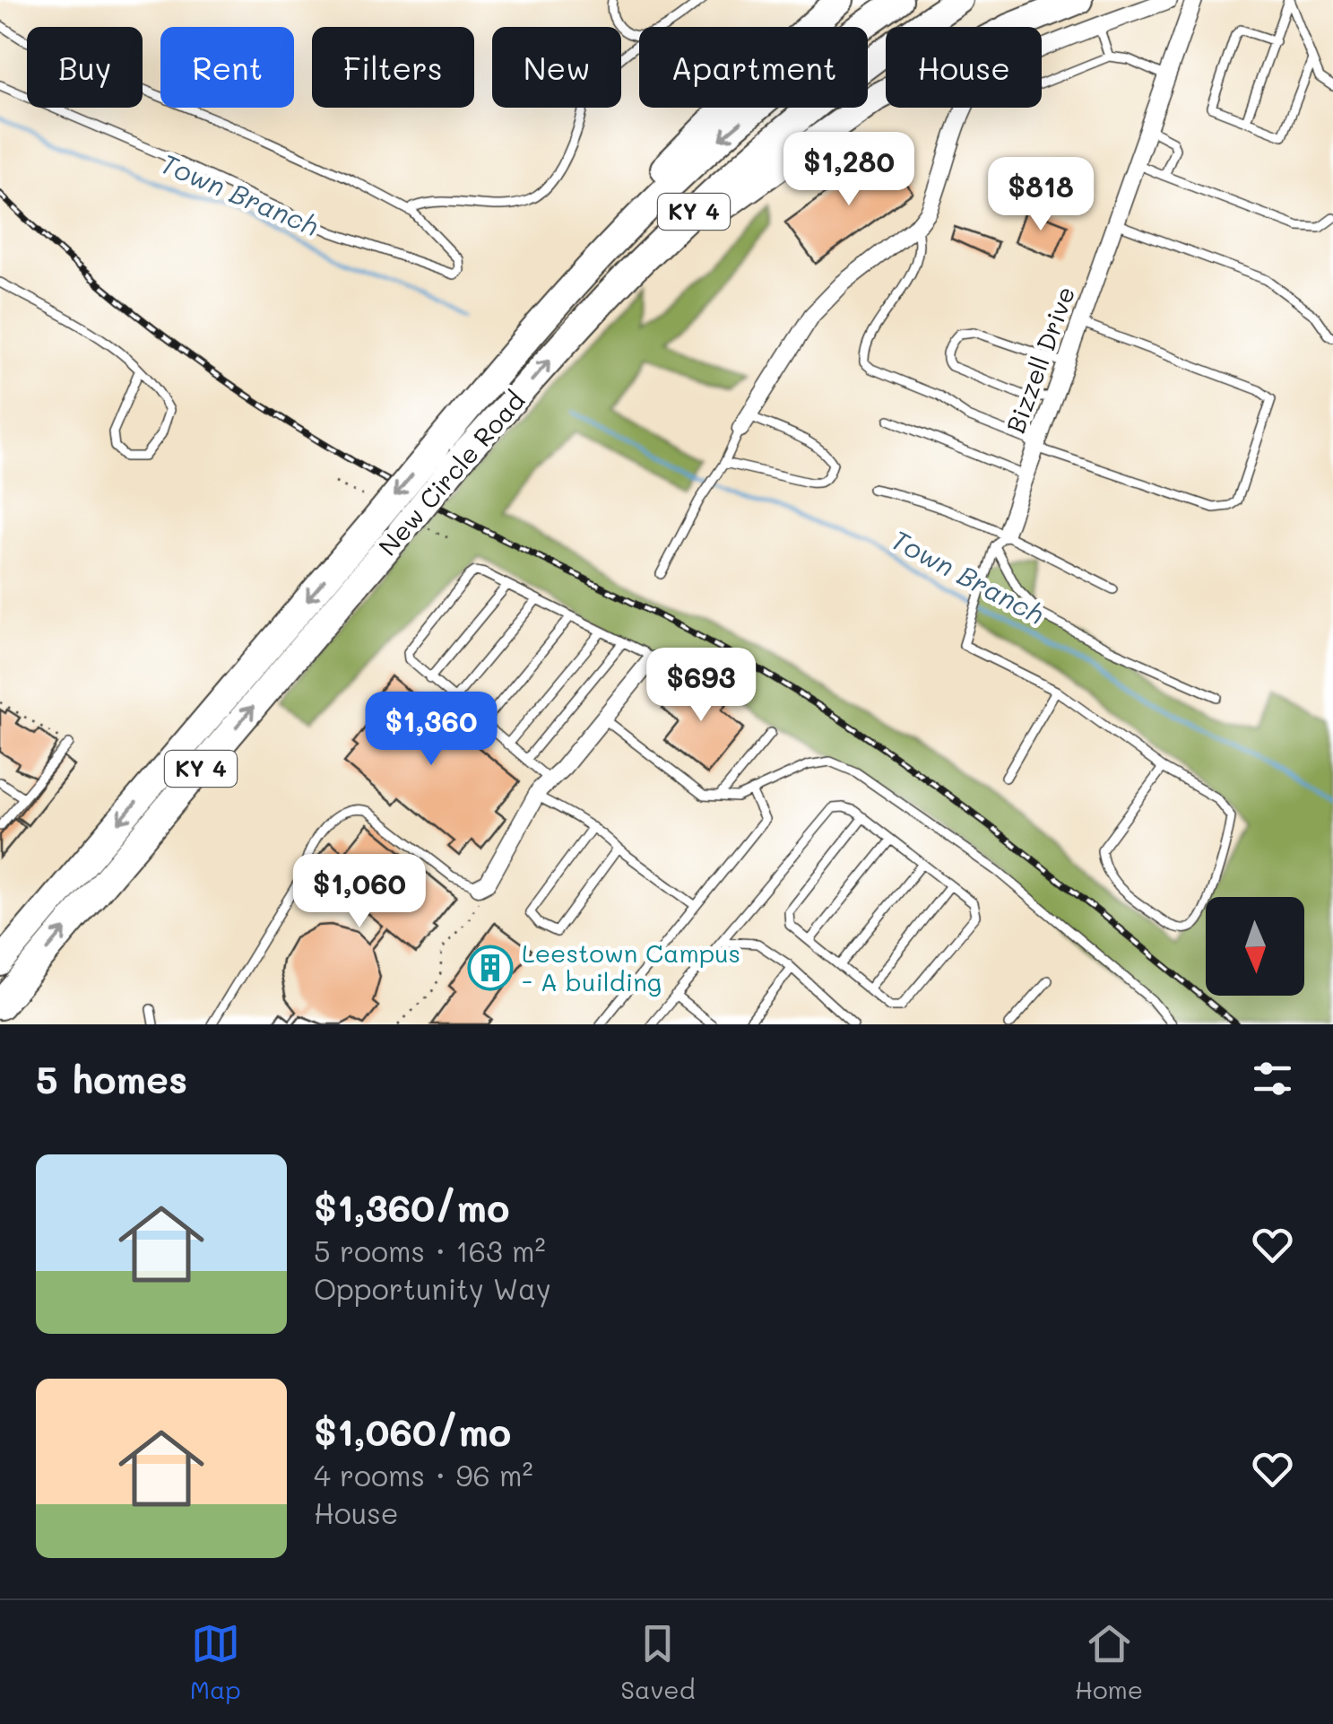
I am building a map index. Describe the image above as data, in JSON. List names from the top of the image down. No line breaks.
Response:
{"streets":{"highway":["KY 4","New Circle Road"],"street":["Bizzell Drive"]},"water":["Town Branch"],"places":{"building":["Leestown Campus - A building"]},"north":"bottom","page":{"chip":["Buy","Rent","Filters","New","Apartment","House"],"price":["$1,280","$818","$693","$1,360","$1,060"],"heading":"5 homes","list":[{"name":"$1,360/mo","note":"5 rooms · 163 m² · Opportunity Way"},{"name":"$1,060/mo","note":"4 rooms · 96 m² · House"}],"tabs":["Map","Saved","Home"]}}
